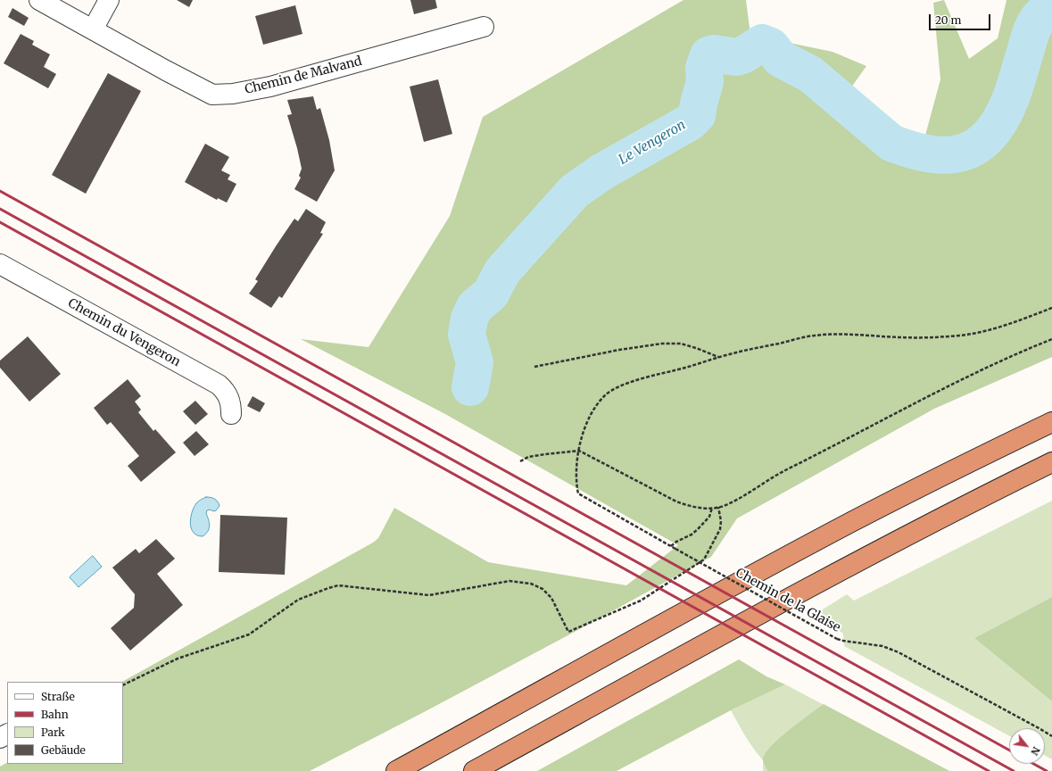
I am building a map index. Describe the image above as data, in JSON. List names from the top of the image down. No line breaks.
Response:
{"streets":{"street":["Chemin de Malvand","Chemin du Vengeron"],"path":["Chemin de la Glaise"]},"water":["Le Vengeron"],"legend":["Straße","Bahn","Park","Gebäude"],"scale_bar":"20 m","north":"bottom right"}
